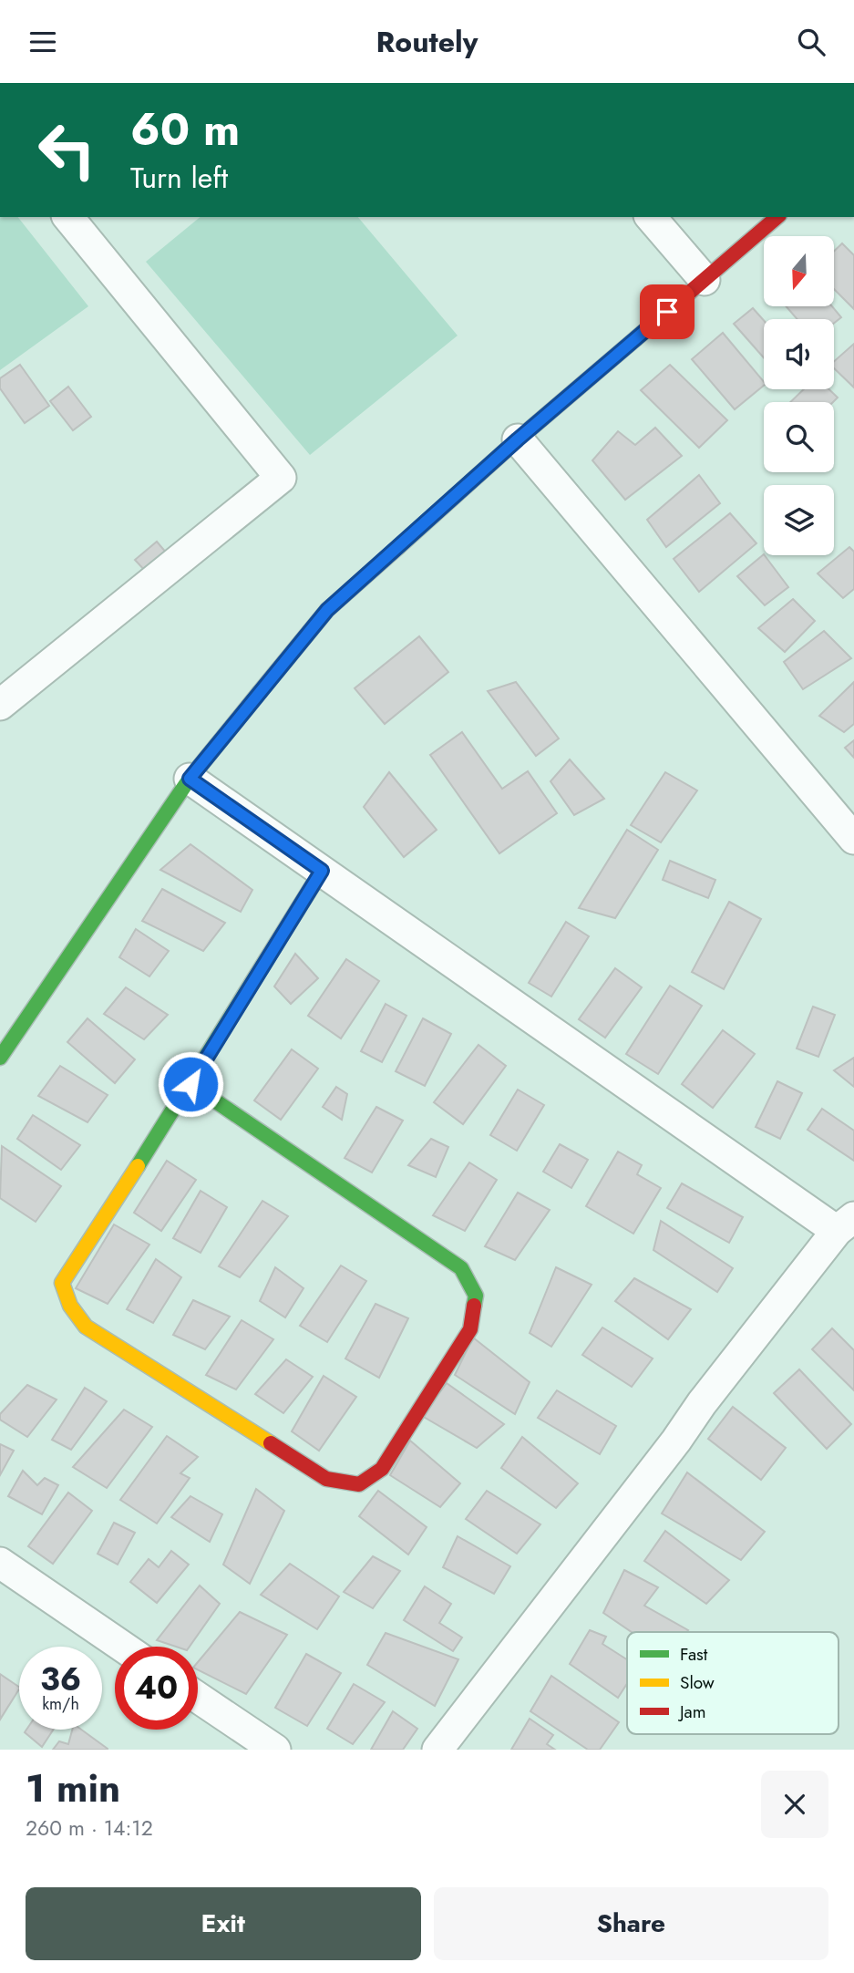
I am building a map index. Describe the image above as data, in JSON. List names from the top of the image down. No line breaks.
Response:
{"legend":["Fast","Slow","Jam"],"north":"bottom","page":{"header":"Routely","turn":["60 m","Turn left"],"speed":"36 km/h","limit":"40","heading":["1 min","260 m · 14:12"],"buttons":["Exit","Share"]}}
